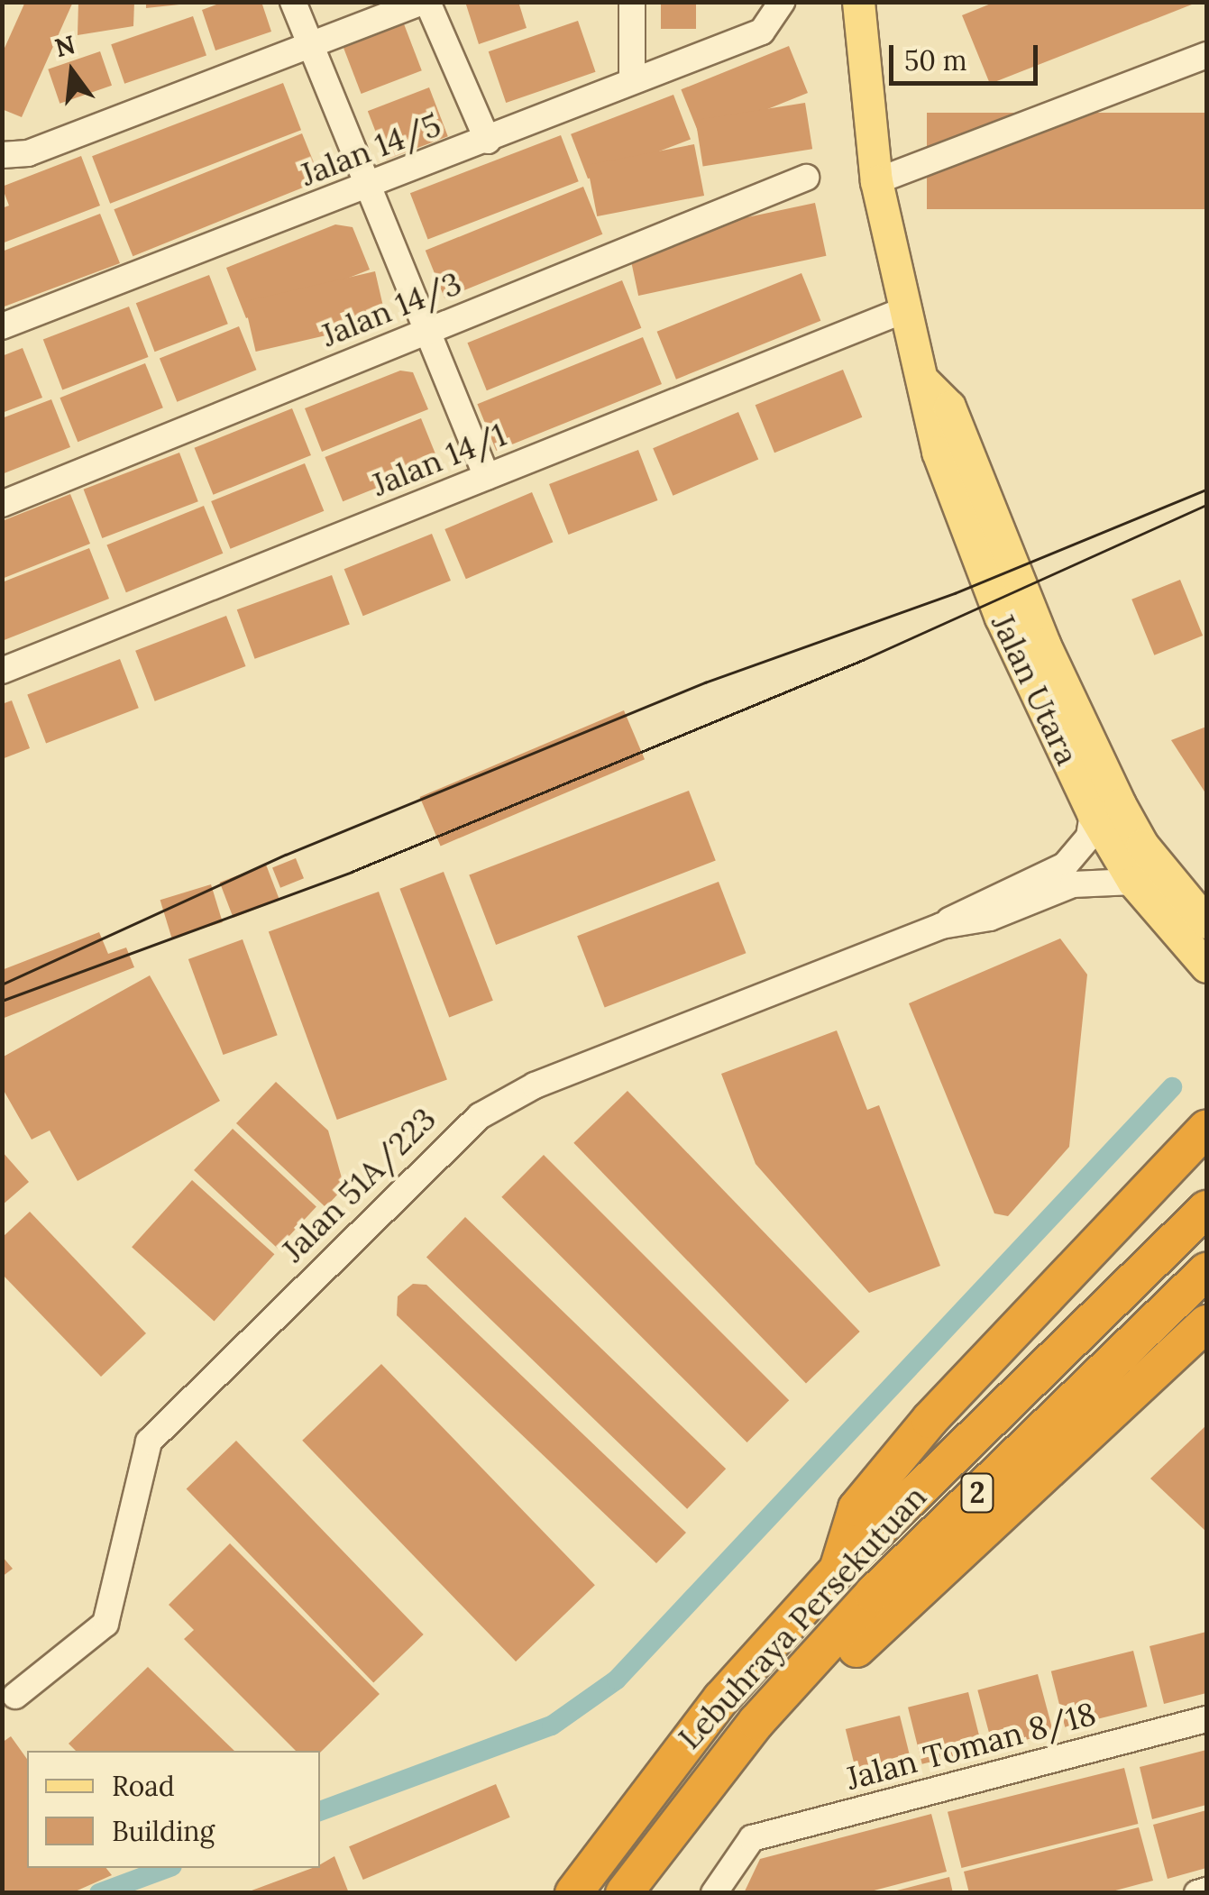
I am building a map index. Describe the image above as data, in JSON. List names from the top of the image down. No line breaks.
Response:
{"streets":{"highway":["2","Lebuhraya Persekutuan"],"main road":["Jalan Utara"],"street":["Jalan 14/5","Jalan 14/3","Jalan 14/1","Jalan 51A/223","Jalan Toman 8/18"]},"crossings":[["Jalan 14/1","Jalan Utara"],["Jalan Utara","Jalan 51A/223"]],"legend":["Road","Building"],"scale_bar":"50 m","north":"top"}
